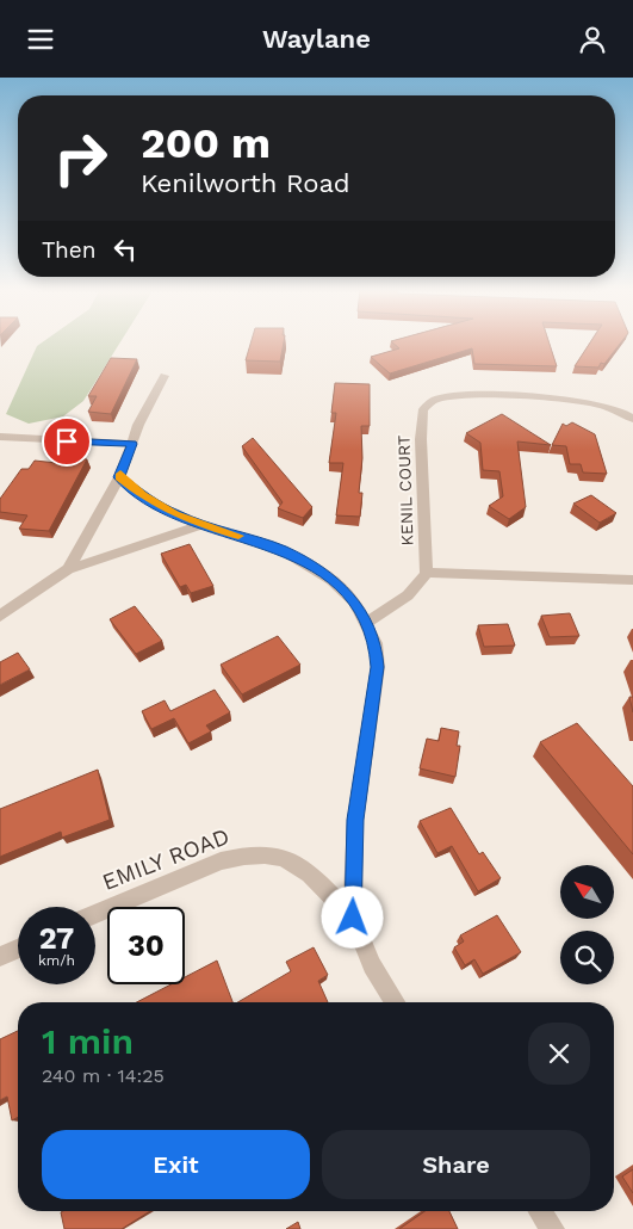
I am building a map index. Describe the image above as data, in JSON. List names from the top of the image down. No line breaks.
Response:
{"streets":{"street":["KENIL COURT","EMILY ROAD"]},"north":"top left","page":{"header":"Waylane","turn":["200 m","Kenilworth Road"],"then":"Then","speed":"27 km/h","limit":"30","heading":["1 min","240 m · 14:25"],"buttons":["Exit","Share"]}}
